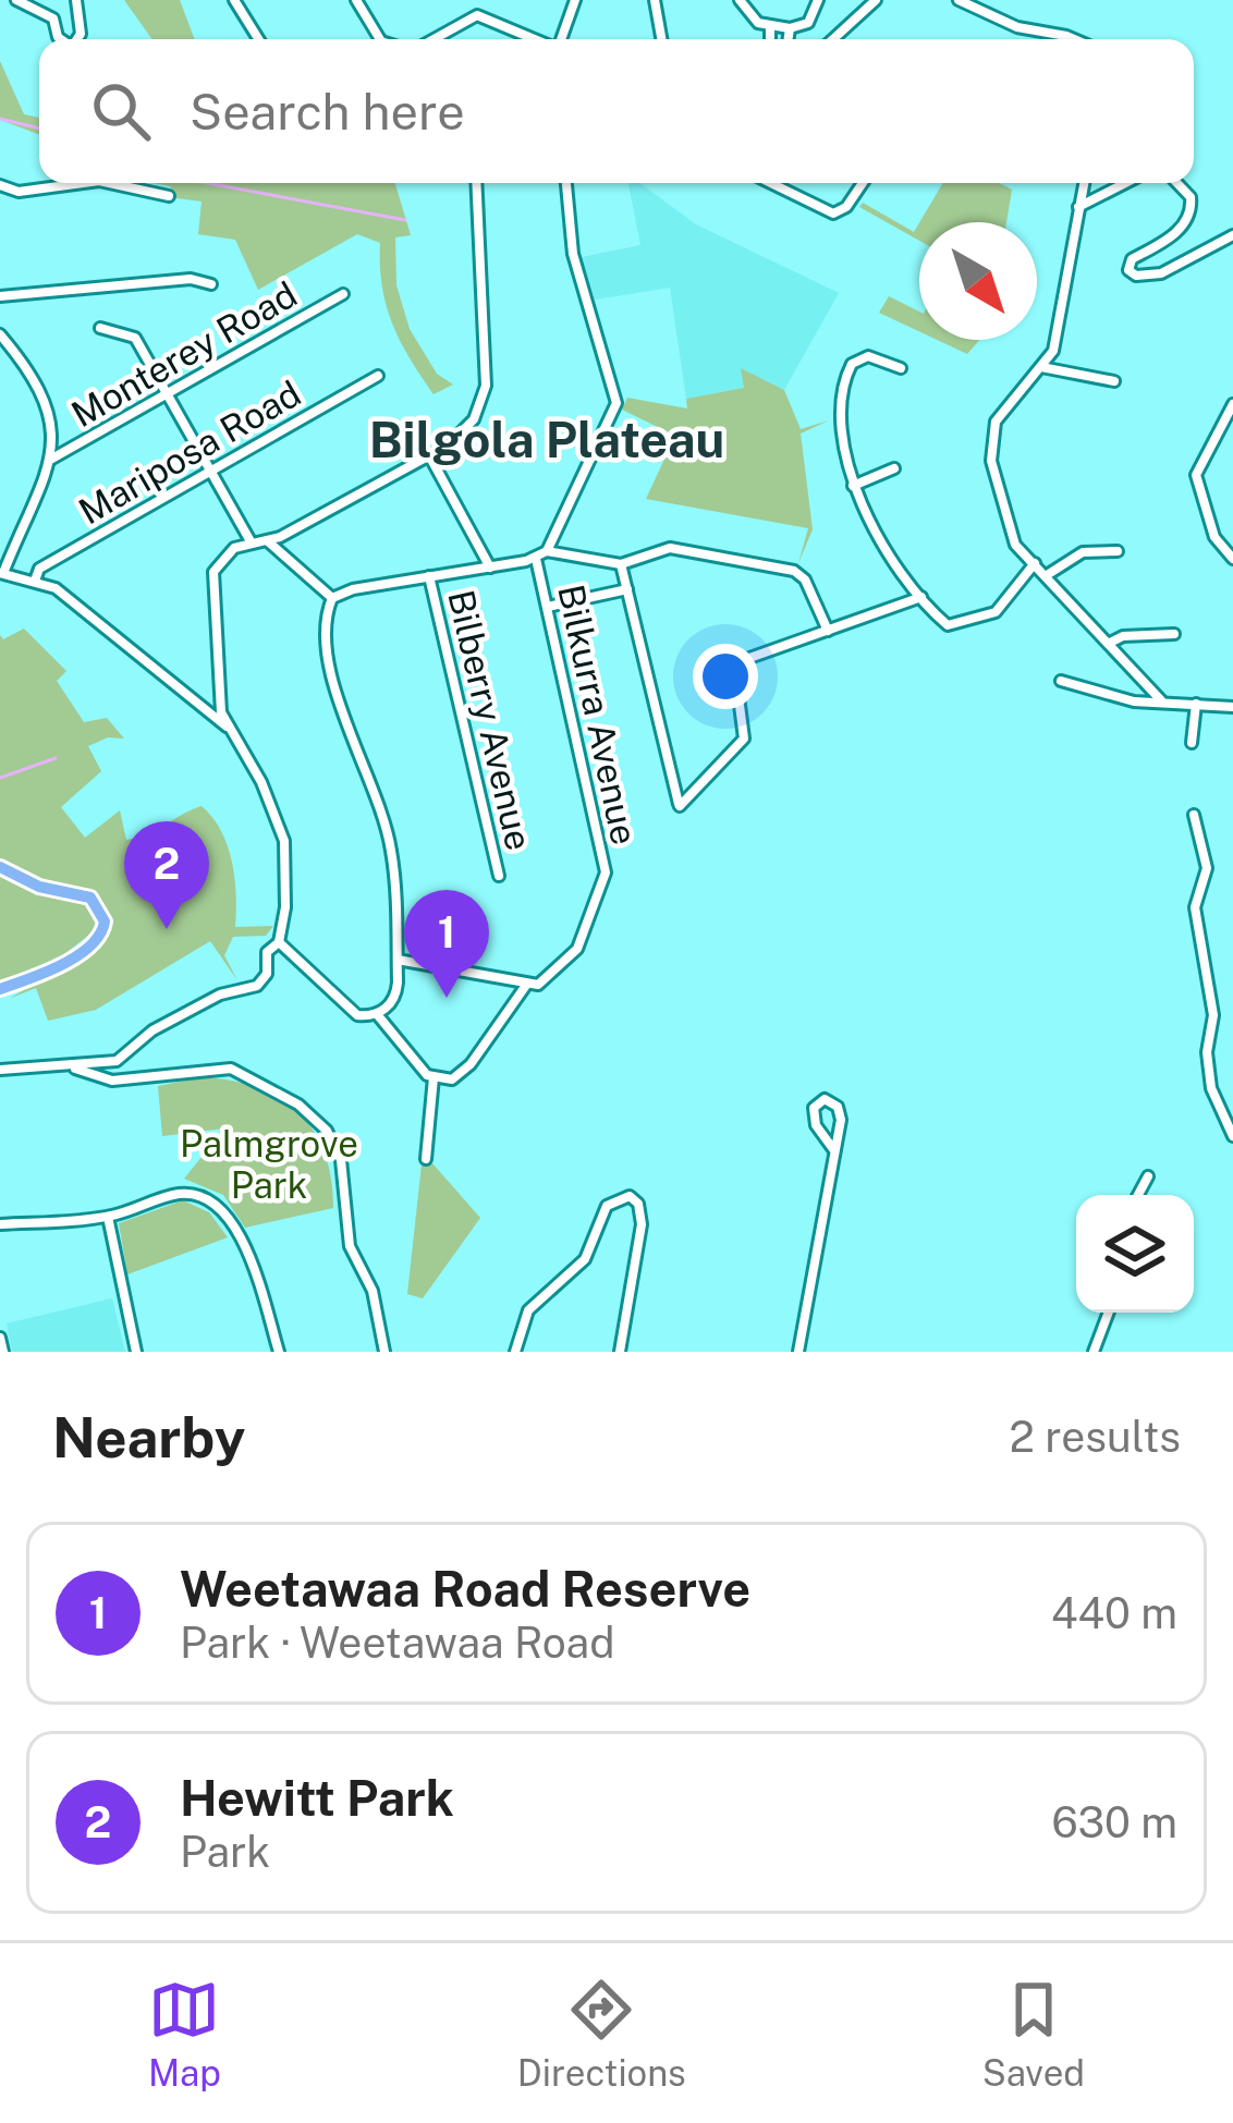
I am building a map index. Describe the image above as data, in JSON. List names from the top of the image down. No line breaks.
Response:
{"streets":{"street":["Monterey Road","Mariposa Road","Bilkurra Avenue","Bilberry Avenue"]},"districts":["Bilgola Plateau"],"parks":["Palmgrove Park"],"north":"bottom right","page":{"search":"Search here","pins":["2","1"],"heading":["Nearby","2 results"],"list":[{"mark":"1","name":"Weetawaa Road Reserve","note":"Park · Weetawaa Road","value":"440 m"},{"mark":"2","name":"Hewitt Park","note":"Park","value":"630 m"}],"nav":["Map","Directions","Saved"]}}
